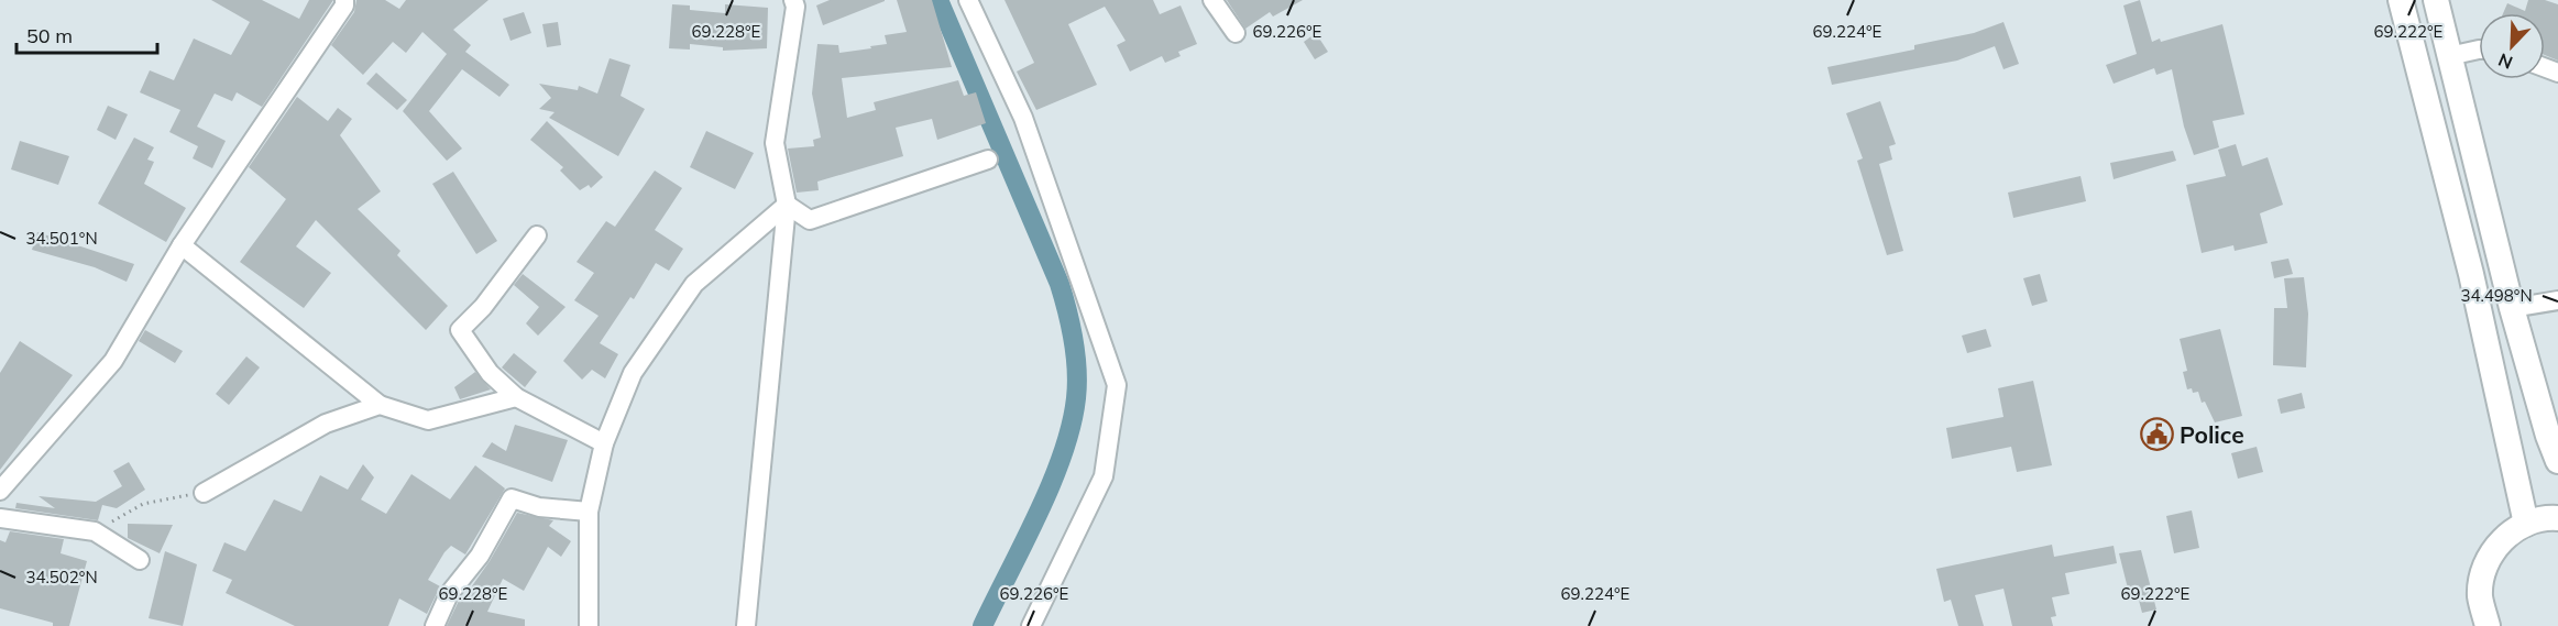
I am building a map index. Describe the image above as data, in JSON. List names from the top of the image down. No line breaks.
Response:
{"places":{"public building":["Police"]},"scale_bar":"50 m","north":"bottom left","coordinates":["69.222°E","69.228°E","69.226°E","69.224°E","34.501°N","34.498°N","34.502°N"]}
